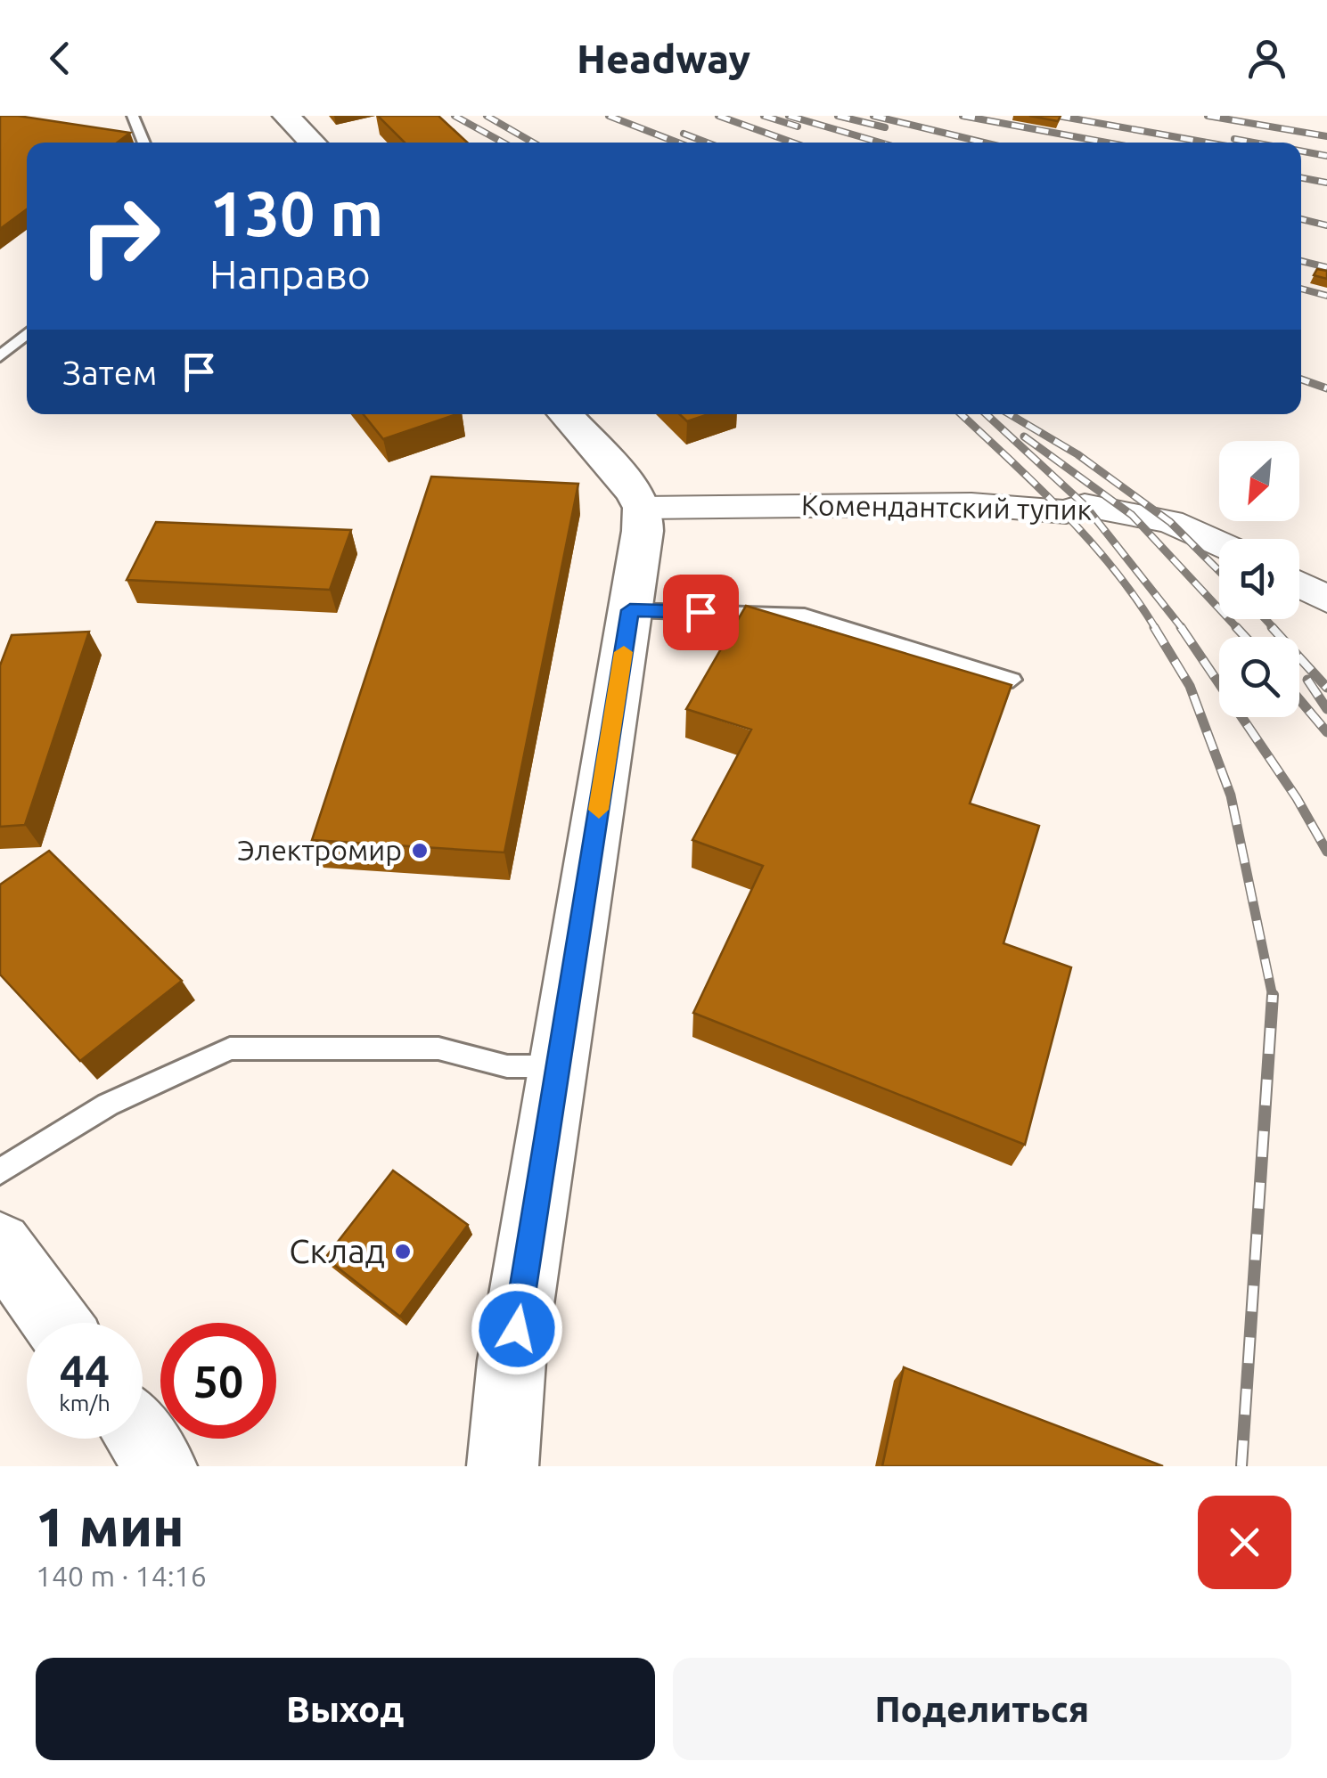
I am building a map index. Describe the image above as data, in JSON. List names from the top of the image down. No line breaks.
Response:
{"streets":{"street":["Комендантский тупик"]},"places":["Электромир","Склад"],"north":"bottom left","page":{"header":"Headway","turn":["130 m","Направо"],"then":"Затем","speed":"44 km/h","limit":"50","heading":["1 мин","140 m · 14:16"],"buttons":["Выход","Поделиться"]}}
